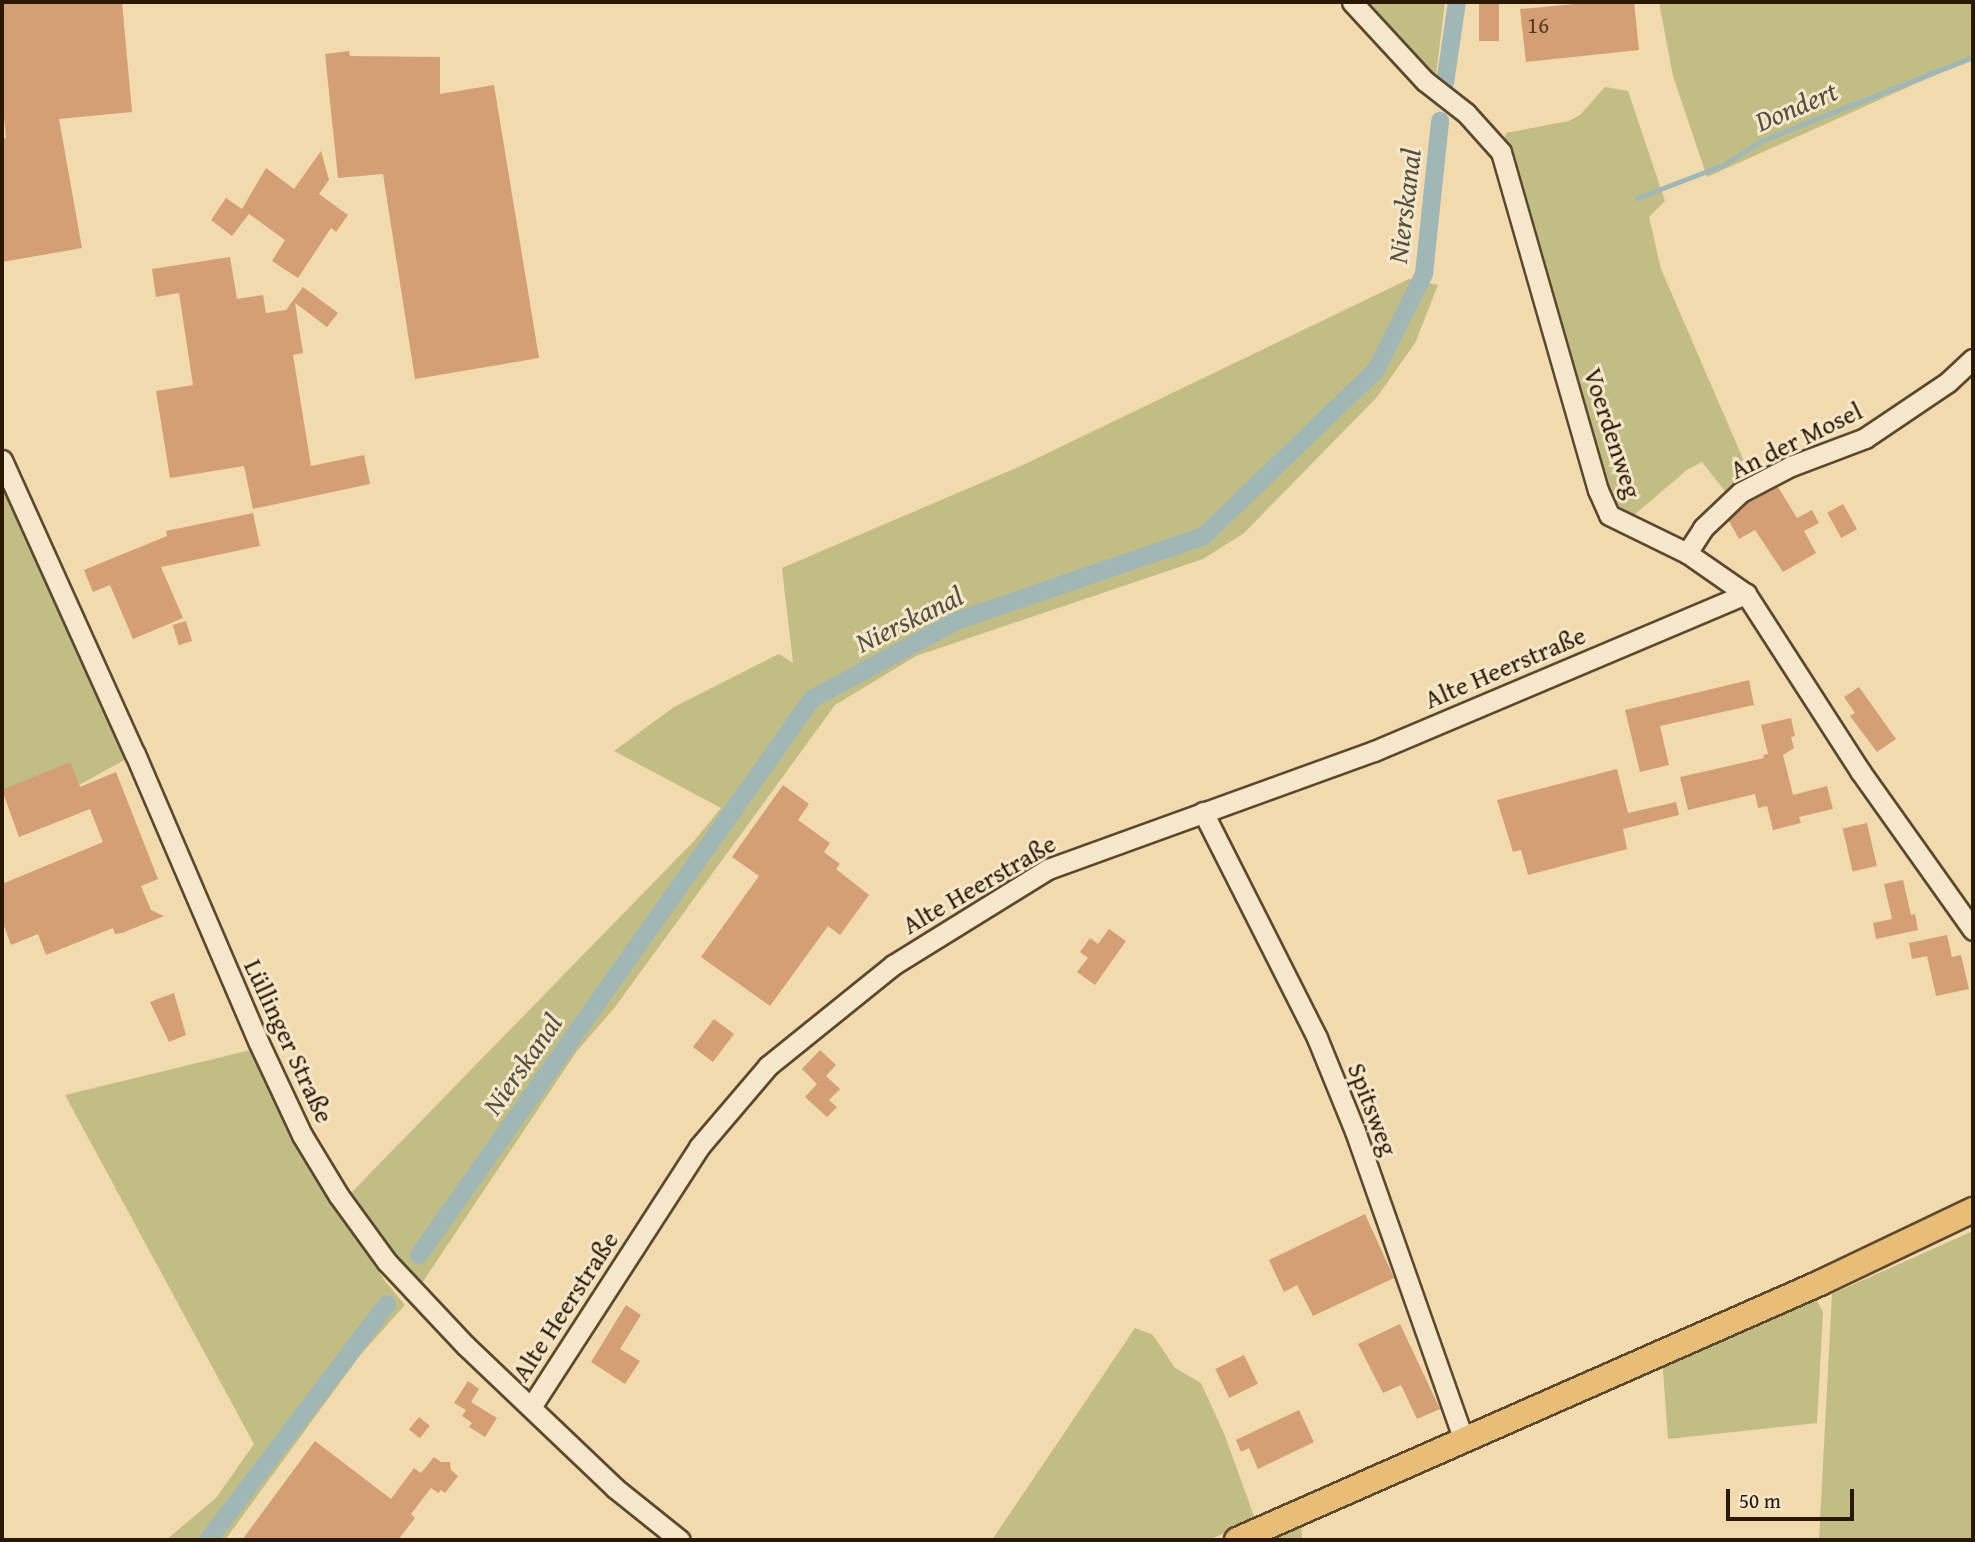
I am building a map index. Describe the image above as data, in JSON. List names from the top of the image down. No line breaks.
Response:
{"streets":{"street":["Voerdenweg","An der Mosel","Alte Heerstraße","Lüllinger Straße","Spitsweg"]},"crossings":[["Voerdenweg","An der Mosel"],["Voerdenweg","Alte Heerstraße"],["Alte Heerstraße","Lüllinger Straße"],["Alte Heerstraße","Spitsweg"]],"water":["Dondert","Nierskanal"],"house_numbers":["16"],"scale_bar":"50 m"}
